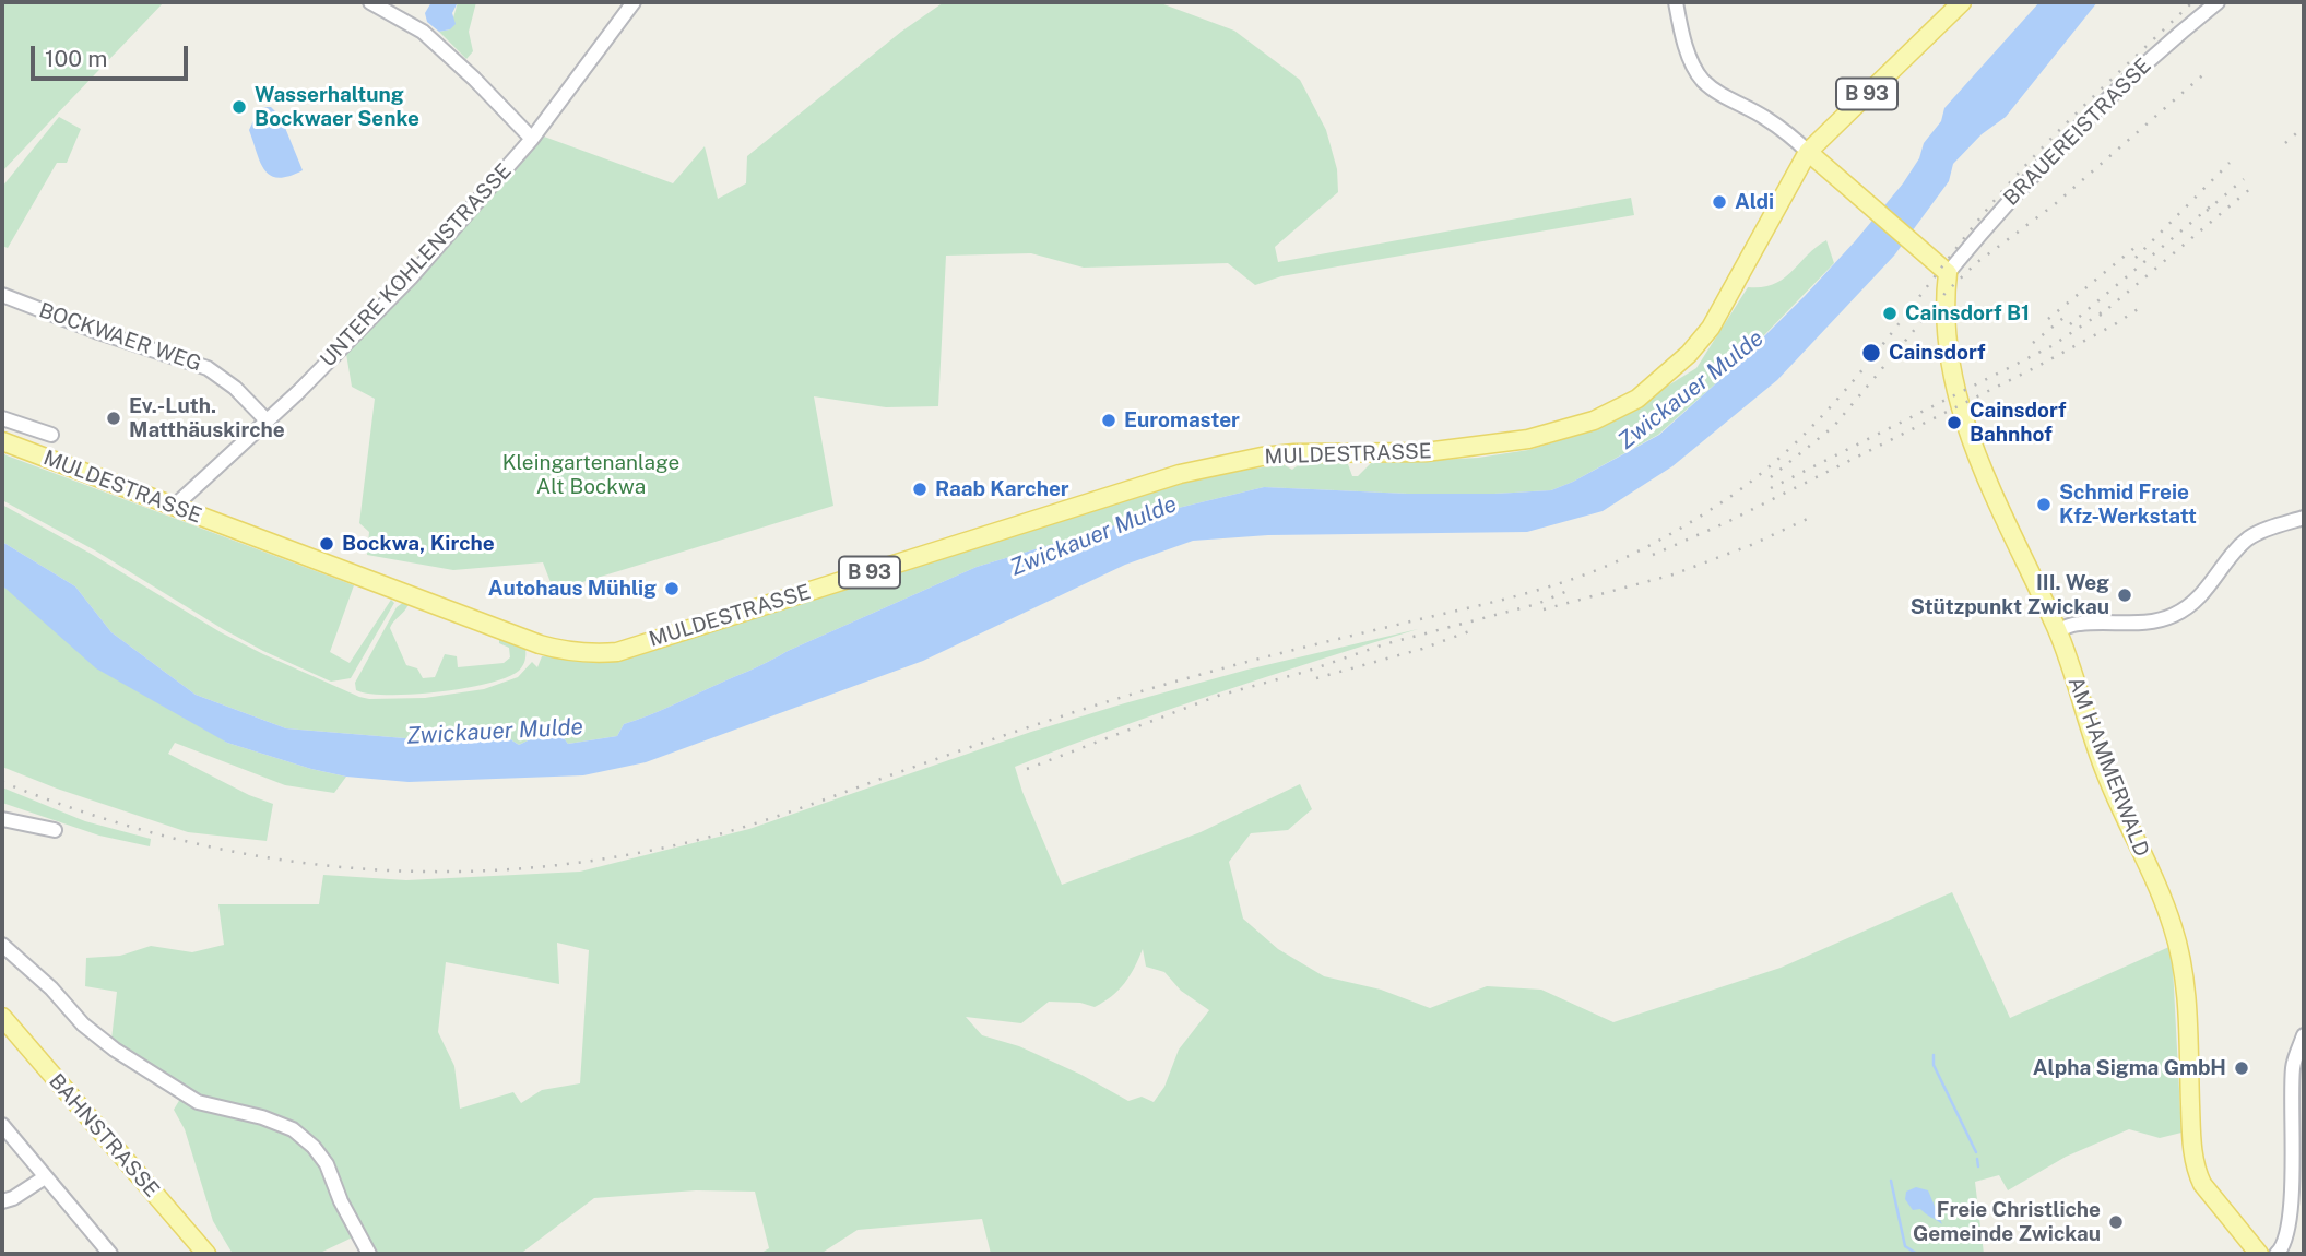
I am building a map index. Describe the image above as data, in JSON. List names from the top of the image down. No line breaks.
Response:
{"streets":{"main road":["B 93","MULDESTRASSE","AM HAMMERWALD","BAHNSTRASSE"],"street":["BRAUEREISTRASSE","UNTERE KOHLENSTRASSE","BOCKWAER WEG"]},"crossings":[["BRAUEREISTRASSE","AM HAMMERWALD"],["UNTERE KOHLENSTRASSE","BOCKWAER WEG"],["UNTERE KOHLENSTRASSE","MULDESTRASSE"]],"water":["Zwickauer Mulde"],"parks":["Kleingartenanlage Alt Bockwa"],"places":["Wasserhaltung Bockwaer Senke","Aldi","Cainsdorf B1","Cainsdorf","Ev.-Luth. Matthäuskirche","Euromaster","Cainsdorf Bahnhof","Raab Karcher","Schmid Freie Kfz-Werkstatt","Bockwa, Kirche","Autohaus Mühlig","III. Weg Stützpunkt Zwickau","Alpha Sigma GmbH","Freie Christliche Gemeinde Zwickau"],"scale_bar":"100 m"}
